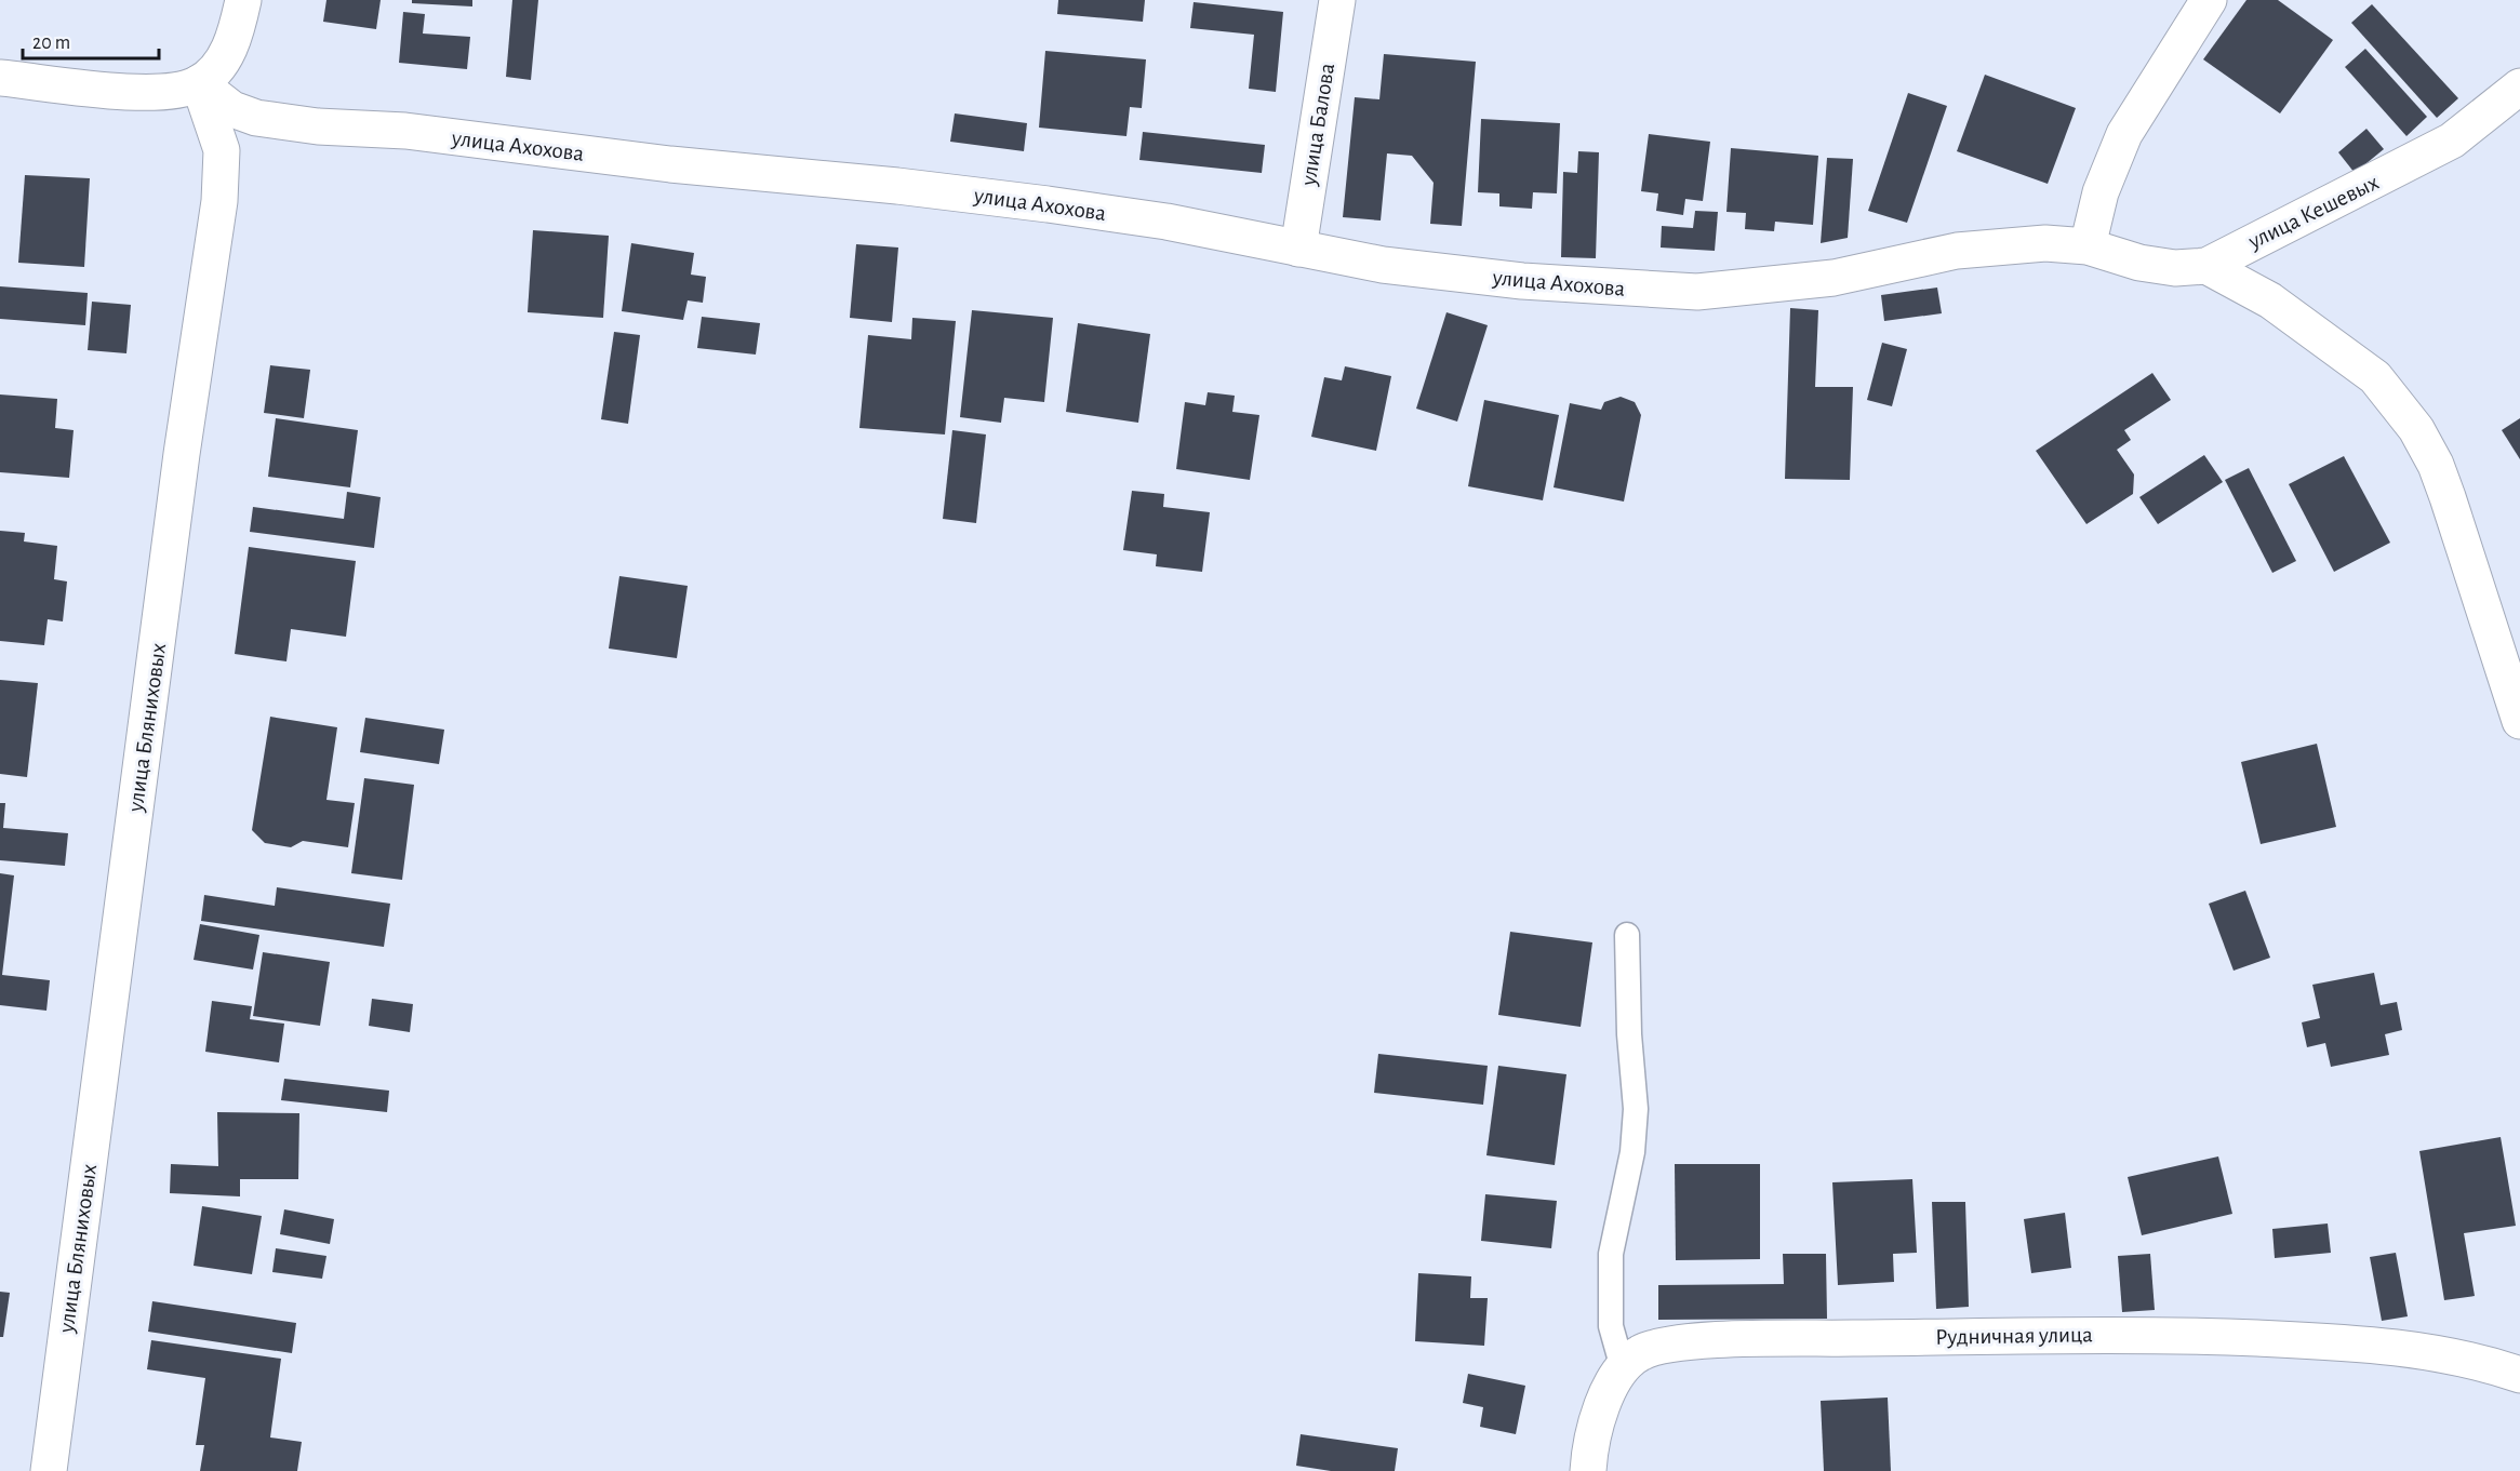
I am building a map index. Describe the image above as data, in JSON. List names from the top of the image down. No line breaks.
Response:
{"streets":{"street":["улица Балова","улица Ахохова","улица Кешевых","улица Бляниховых","Рудничная улица"]},"crossings":[["улица Балова","улица Ахохова"],["улица Ахохова","улица Кешевых"],["улица Ахохова","улица Бляниховых"]],"scale_bar":"20 m"}
